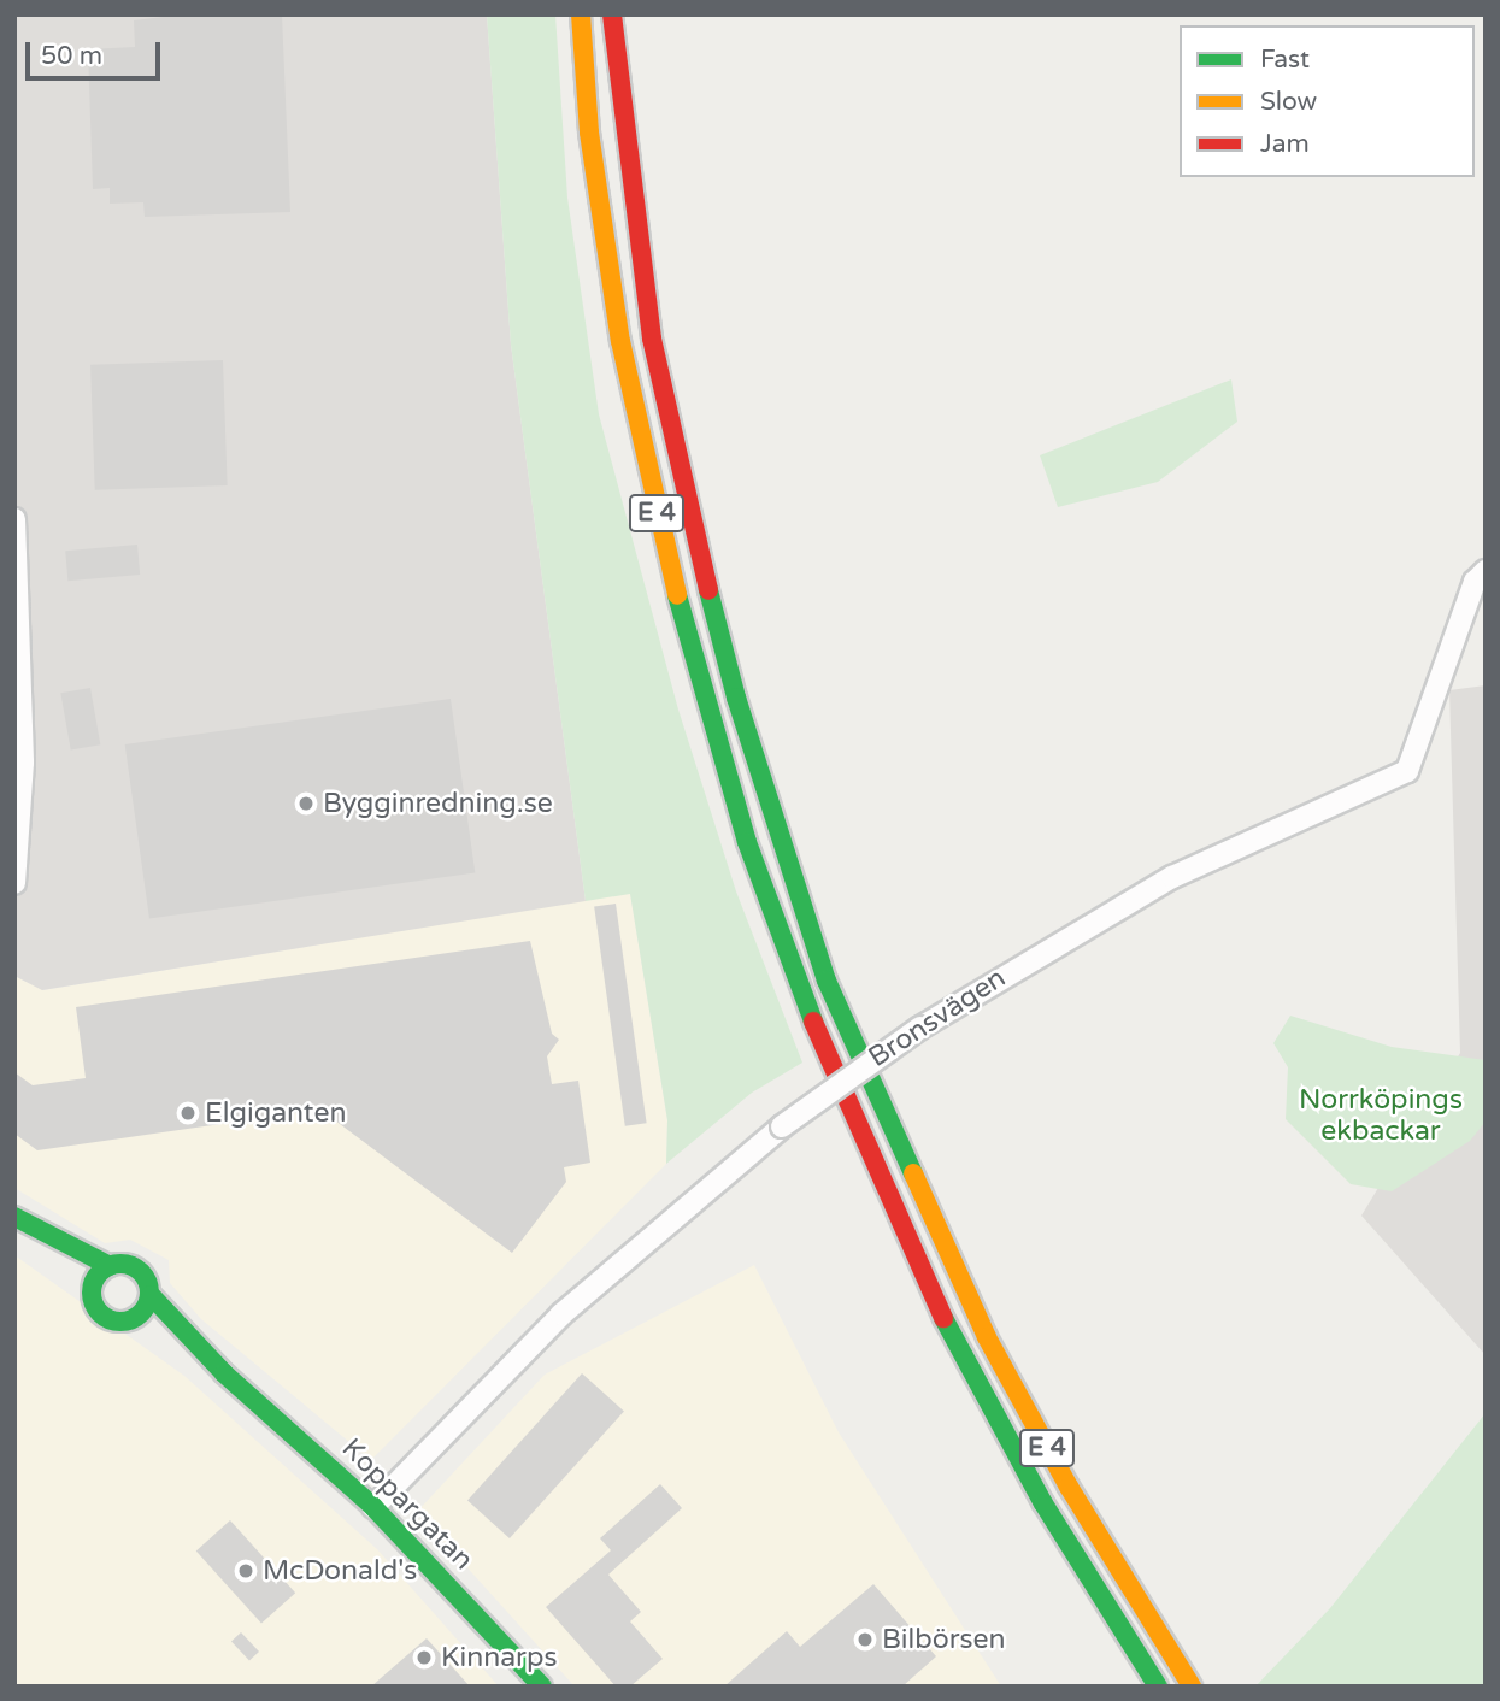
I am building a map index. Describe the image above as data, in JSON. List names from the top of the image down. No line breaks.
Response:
{"streets":{"main road":["E 4","Koppargatan"],"street":["Bronsvägen"]},"crossings":[["Bronsvägen","Koppargatan"]],"parks":["Norrköpings ekbackar"],"places":["Bygginredning.se","Elgiganten","McDonald's","Bilbörsen","Kinnarps"],"legend":["Fast","Slow","Jam"],"scale_bar":"50 m"}
